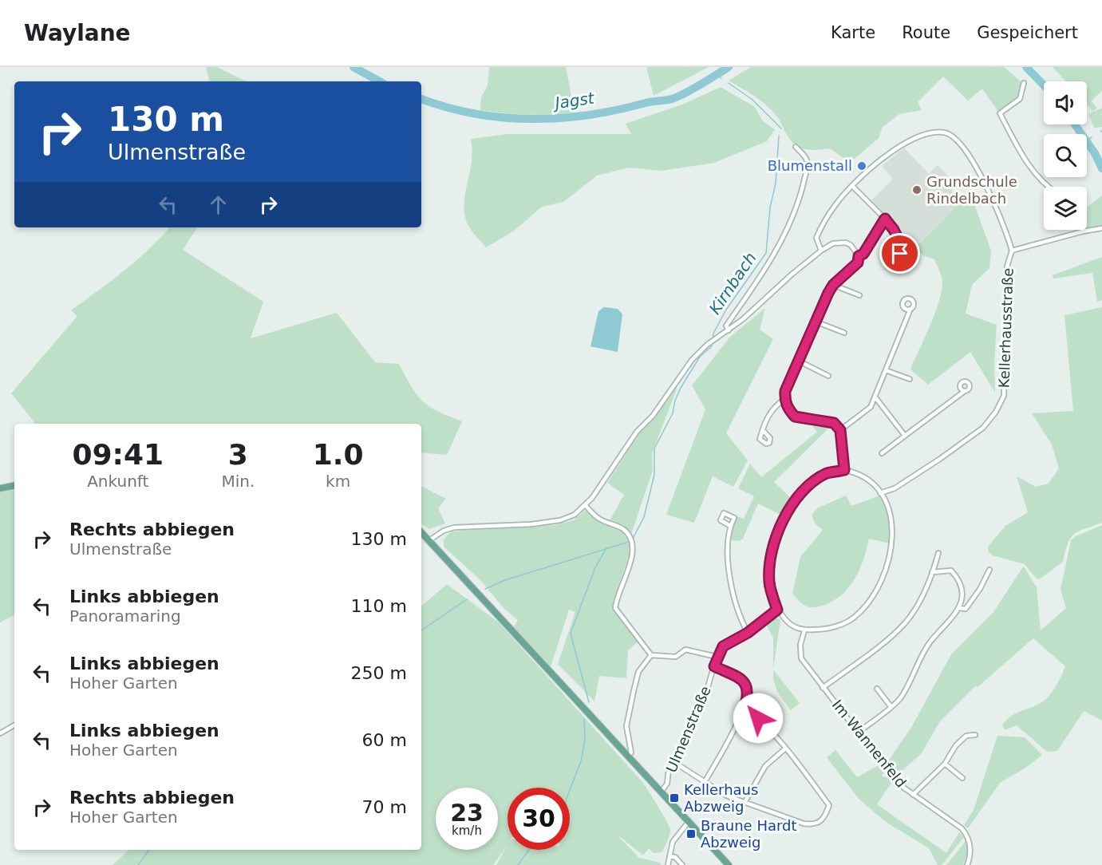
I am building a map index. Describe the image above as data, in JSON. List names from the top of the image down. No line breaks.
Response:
{"streets":{"street":["Kellerhausstraße","Ulmenstraße","Im Wannenfeld"]},"crossings":[["Kellerhausstraße","Im Wannenfeld"]],"water":["Jagst","Kirnbach"],"places":{"other":["Blumenstall","Grundschule Rindelbach"],"transit":["Kellerhaus Abzweig","Braune Hardt Abzweig"]},"page":{"header":"Waylane","nav":["Karte","Route","Gespeichert"],"turn":["130 m","Ulmenstraße"],"eta":["09:41","Ankunft","3","Min.","1.0","km"],"list":[{"name":"Rechts abbiegen","note":"Ulmenstraße","value":"130 m"},{"name":"Links abbiegen","note":"Panoramaring","value":"110 m"},{"name":"Links abbiegen","note":"Hoher Garten","value":"250 m"},{"name":"Links abbiegen","note":"Hoher Garten","value":"60 m"},{"name":"Rechts abbiegen","note":"Hoher Garten","value":"70 m"}],"speed":"23 km/h","limit":"30"}}
